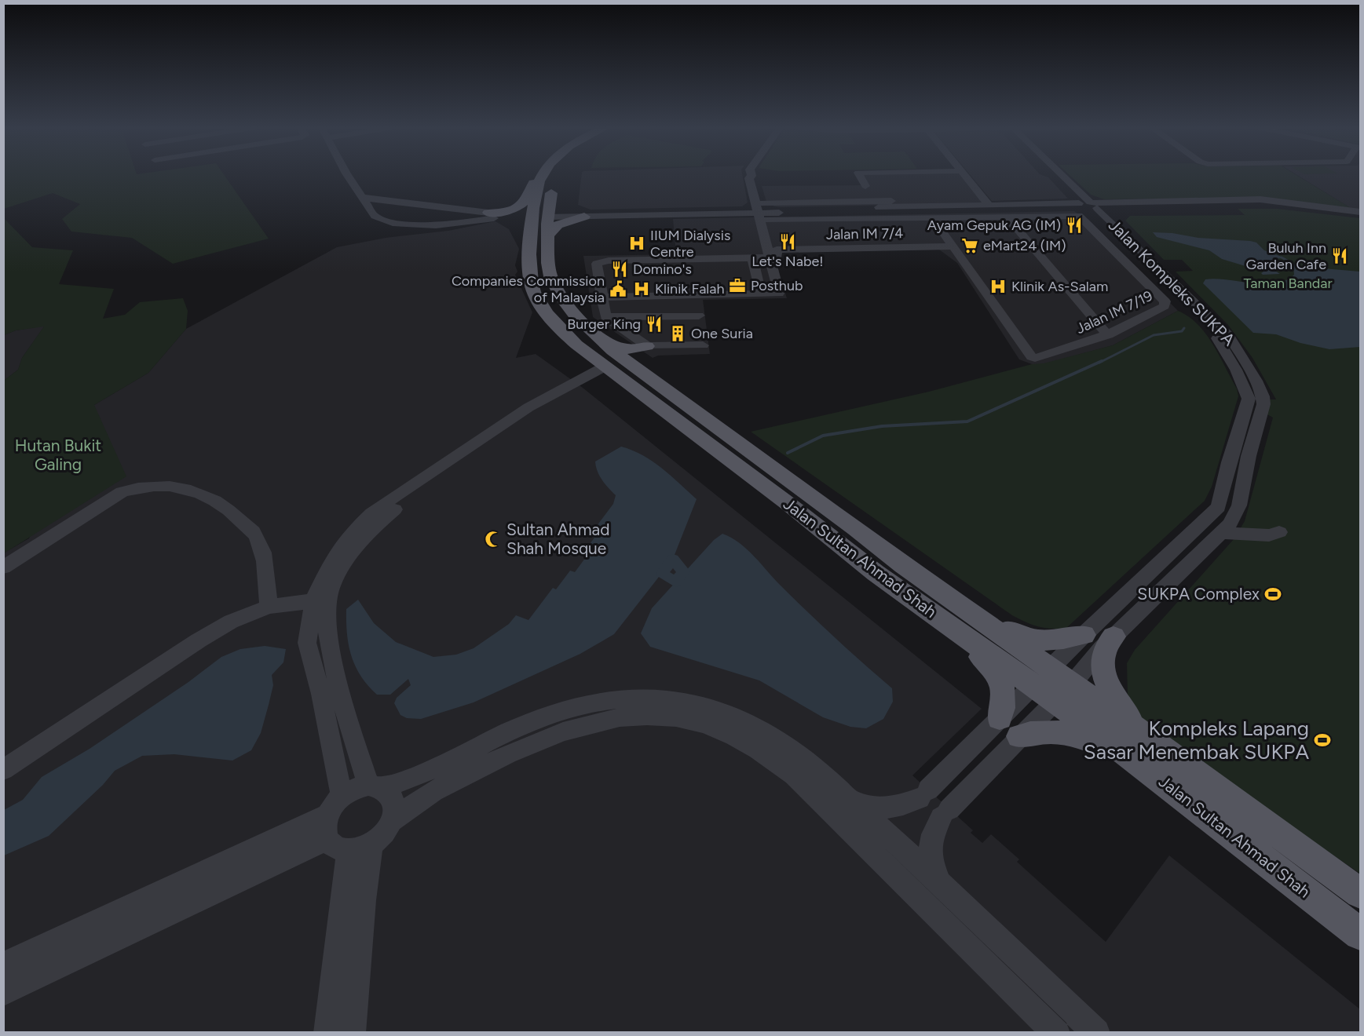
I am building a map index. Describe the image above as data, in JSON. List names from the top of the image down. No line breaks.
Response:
{"streets":{"main road":["Jalan Sultan Ahmad Shah"],"street":["Jalan IM 7/4","Jalan Kompleks SUKPA","Jalan IM 7/19"]},"crossings":[["Jalan IM 7/4","Jalan IM 7/19"],["Jalan Kompleks SUKPA","Jalan IM 7/19"],["Jalan Kompleks SUKPA","Jalan Sultan Ahmad Shah"]],"parks":["Taman Bandar","Hutan Bukit Galing"],"places":{"restaurant":["Ayam Gepuk AG (IM)","Let's Nabe!","Buluh Inn Garden Cafe","Domino's","Burger King"],"hospital":["IIUM Dialysis Centre","Klinik As-Salam","Klinik Falah"],"supermarket":["eMart24 (IM)"],"office":["Posthub"],"public building":["Companies Commission of Malaysia"],"building":["One Suria"],"mosque":["Sultan Ahmad Shah Mosque"],"sports":["SUKPA Complex","Kompleks Lapang Sasar Menembak SUKPA"]}}
